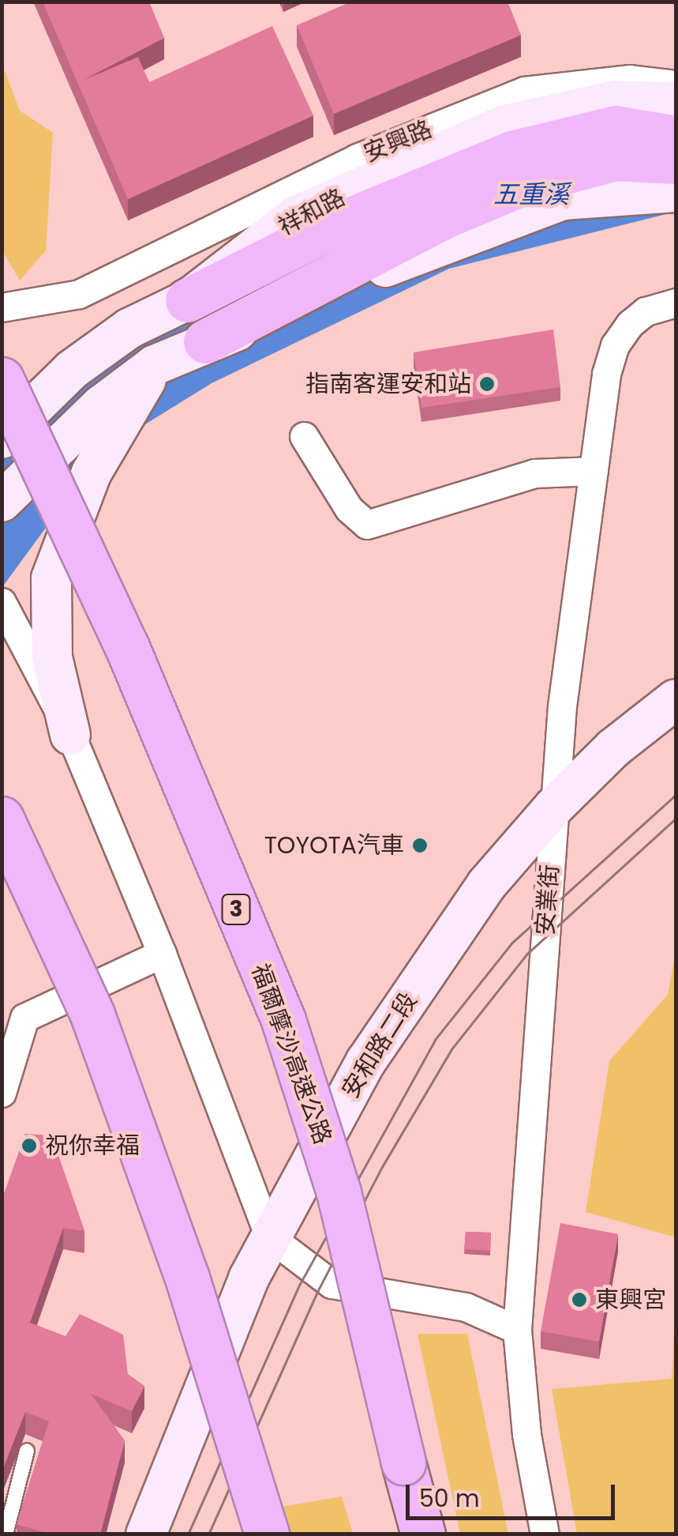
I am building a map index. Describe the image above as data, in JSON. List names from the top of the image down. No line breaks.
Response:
{"streets":{"highway":["3","福爾摩沙高速公路"],"main road":["祥和路","安和路二段"],"street":["安興路","安業街"]},"crossings":[["安業街","安和路二段"]],"water":["五重溪"],"places":["指南客運安和站","TOYOTA汽車","祝你幸福","東興宮"],"scale_bar":"50 m"}
